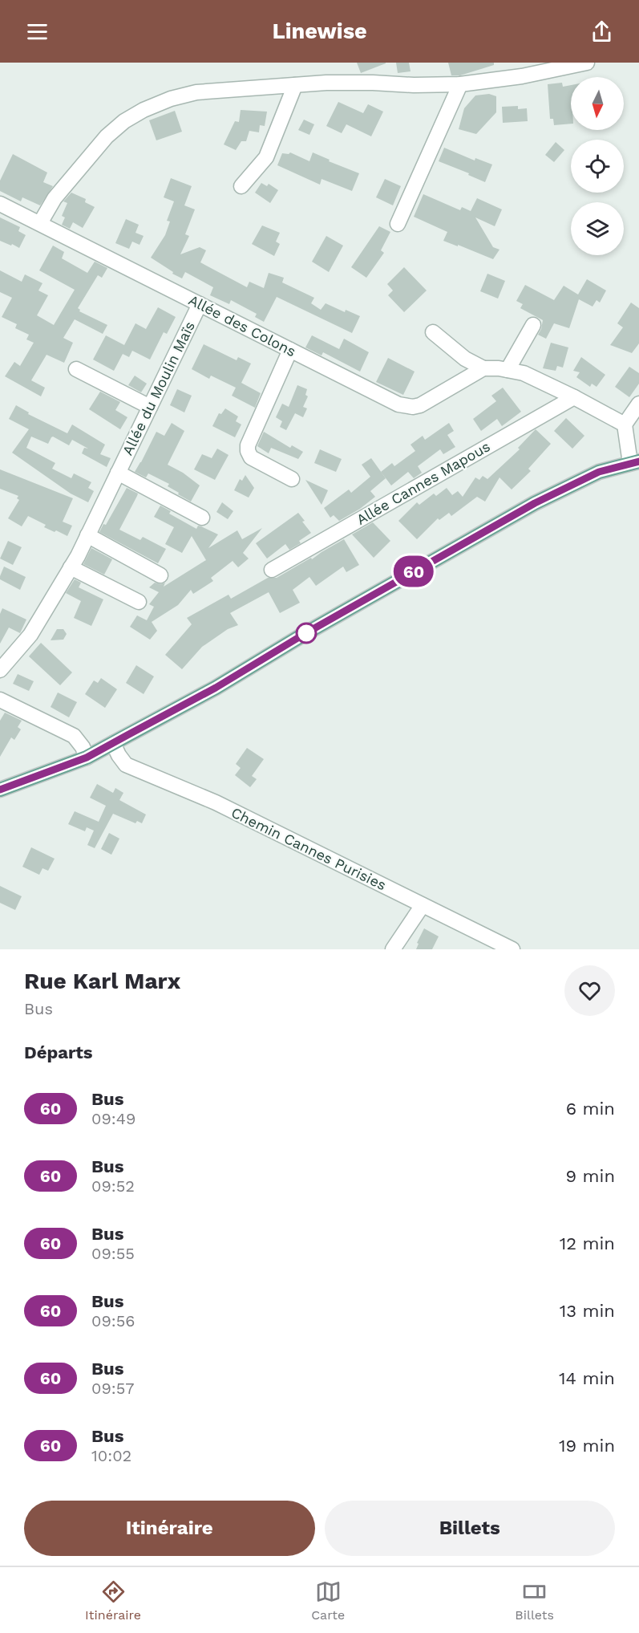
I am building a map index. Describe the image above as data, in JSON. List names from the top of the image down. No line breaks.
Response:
{"streets":{"street":["Allée des Colons","Allée du Moulin Maïs","Allée Cannes Mapous","Chemin Cannes Purisies"]},"crossings":[["Allée des Colons","Allée du Moulin Maïs"]],"lines":["bus line 60"],"north":"bottom","page":{"header":"Linewise","on_map":"60","heading":[["Rue Karl Marx","Bus"],"Départs"],"list":[{"mark":"60","name":"Bus","note":"09:49","value":"6 min"},{"mark":"60","name":"Bus","note":"09:52","value":"9 min"},{"mark":"60","name":"Bus","note":"09:55","value":"12 min"},{"mark":"60","name":"Bus","note":"09:56","value":"13 min"},{"mark":"60","name":"Bus","note":"09:57","value":"14 min"},{"mark":"60","name":"Bus","note":"10:02","value":"19 min"}],"buttons":["Itinéraire","Billets"],"tabs":["Itinéraire","Carte","Billets"]}}
